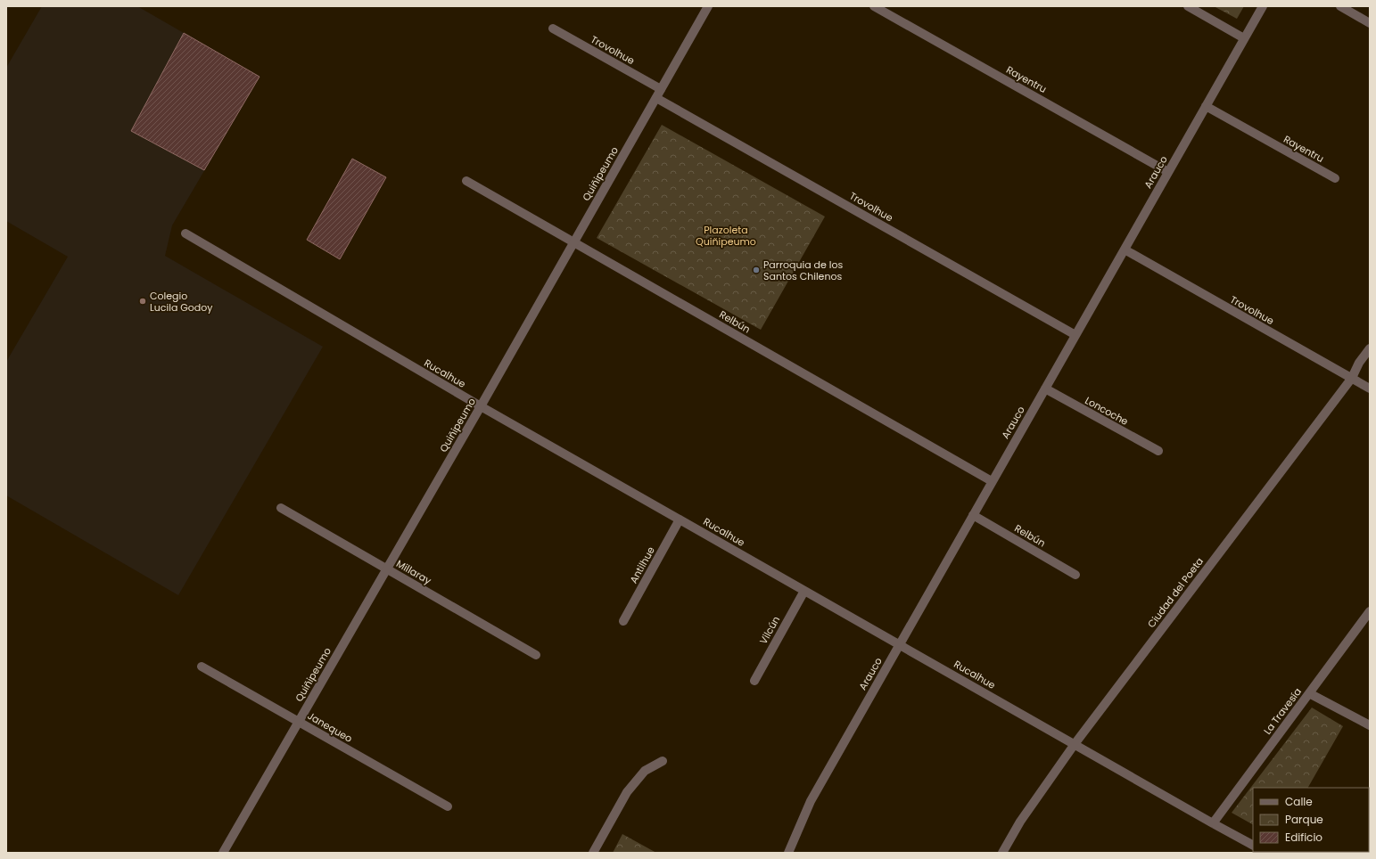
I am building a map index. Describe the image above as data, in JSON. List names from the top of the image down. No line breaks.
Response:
{"streets":{"street":["Trovolhue","Rayentru","Arauco","Quiñipeumo","Relbún","Rucalhue","Loncoche","Antilhue","Millaray","Ciudad del Poeta","Vilcún","La Travesía","Janequeo"]},"crossings":[["Trovolhue","Arauco"],["Trovolhue","Quiñipeumo"],["Trovolhue","Ciudad del Poeta"],["Rayentru","Arauco"],["Arauco","Relbún"],["Arauco","Rucalhue"],["Arauco","Loncoche"],["Quiñipeumo","Relbún"],["Quiñipeumo","Rucalhue"],["Quiñipeumo","Millaray"],["Quiñipeumo","Janequeo"],["Rucalhue","Antilhue"],["Rucalhue","Ciudad del Poeta"],["Rucalhue","Vilcún"],["Rucalhue","La Travesía"]],"parks":["Plazoleta Quiñipeumo"],"places":["Parroquia de los Santos Chilenos","Colegio Lucila Godoy"],"legend":["Calle","Parque","Edificio"]}
